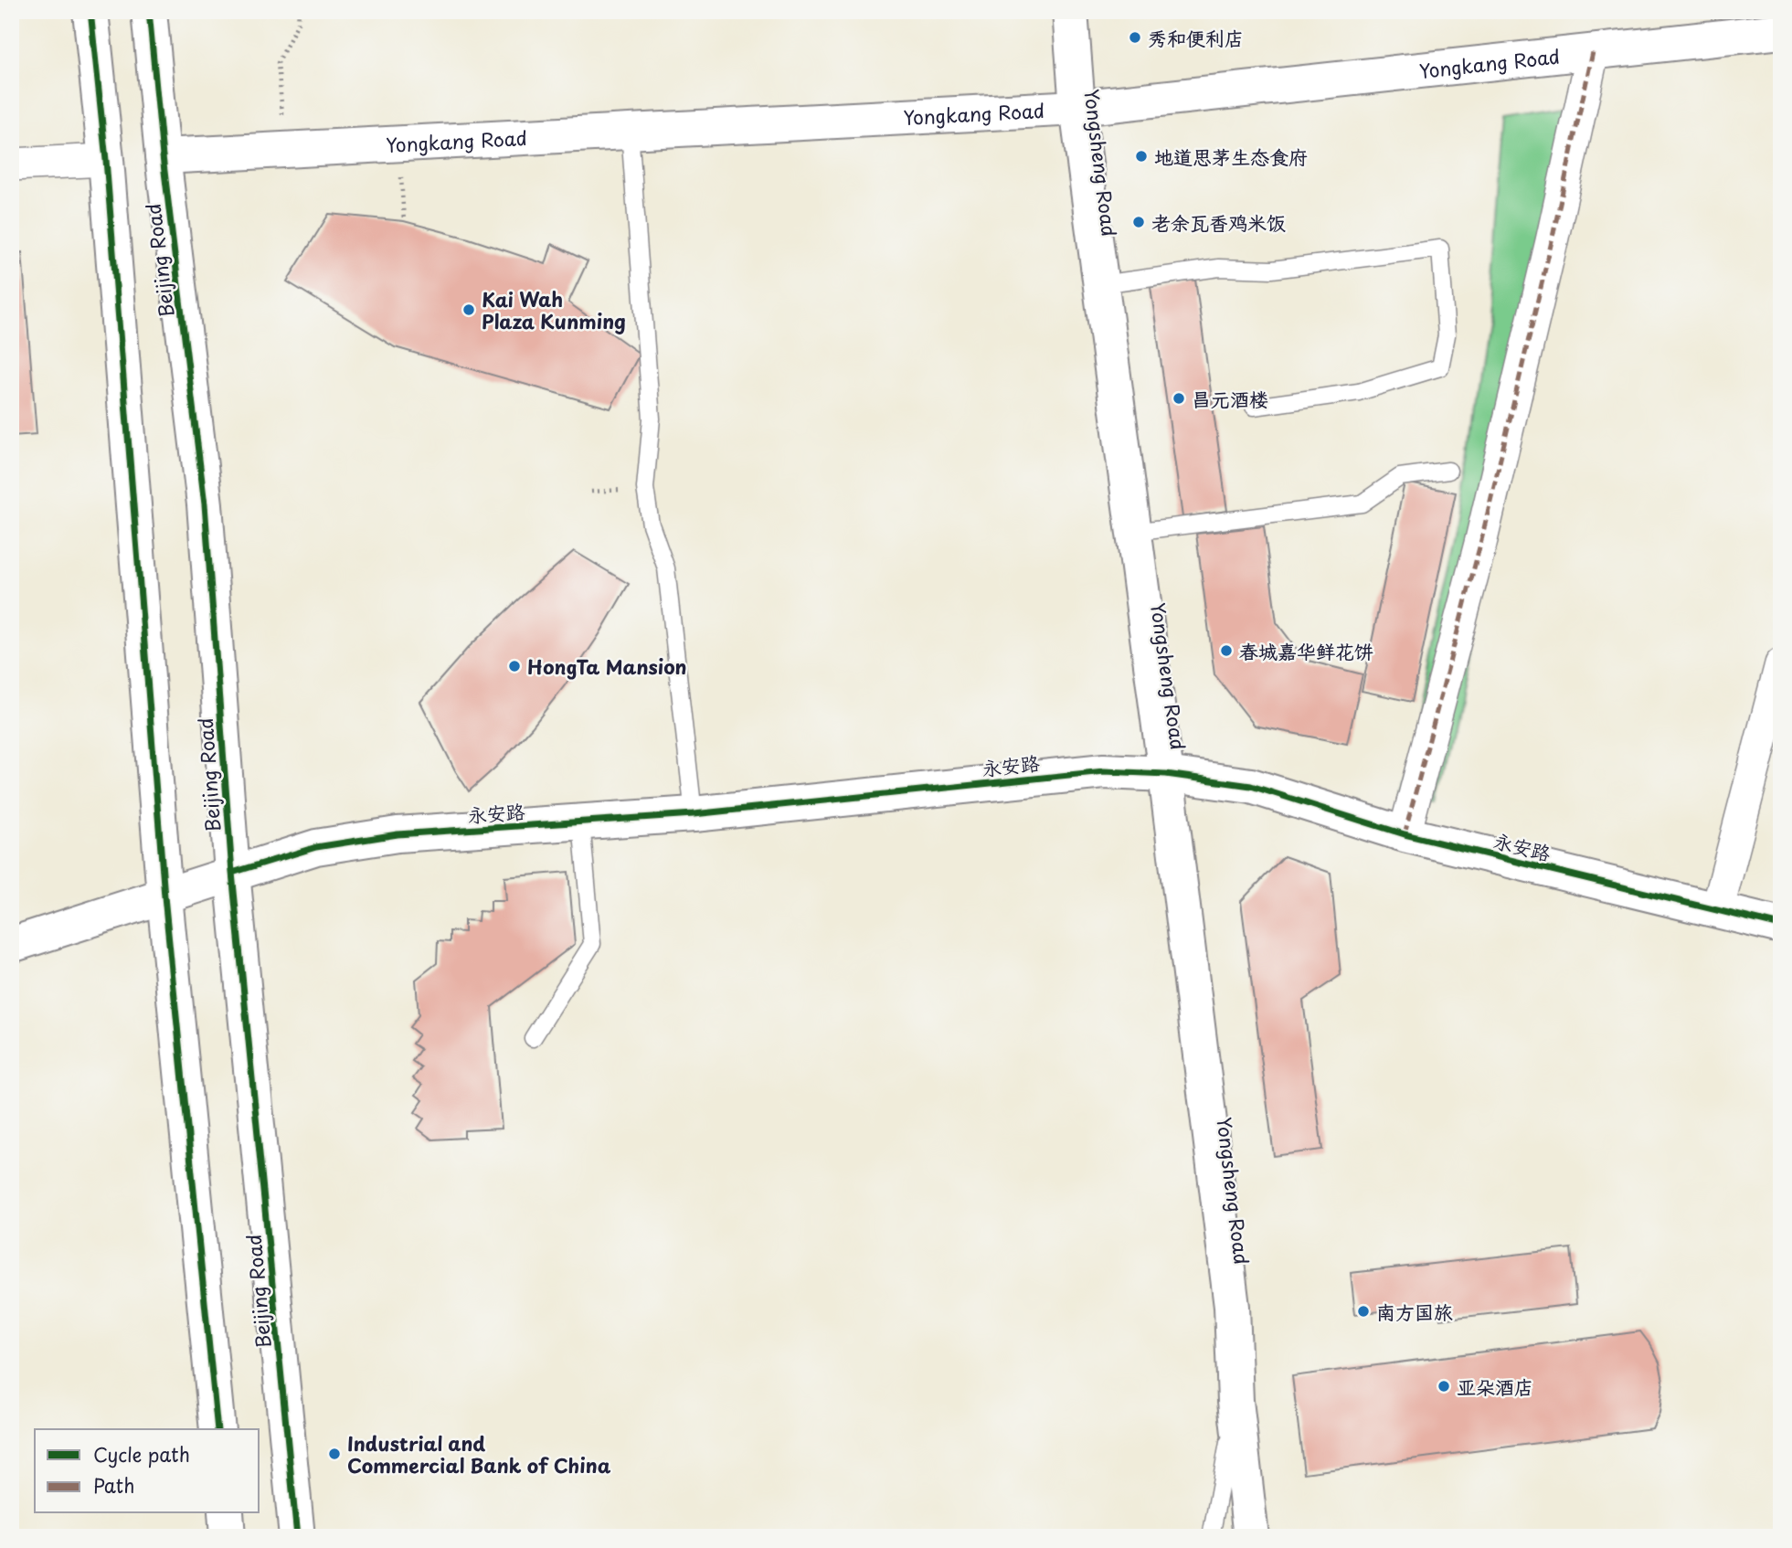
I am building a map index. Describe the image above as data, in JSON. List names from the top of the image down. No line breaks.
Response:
{"streets":{"street":["Yongkang Road","Yongsheng Road","Beijing Road","永安路"]},"crossings":[["Yongkang Road","Yongsheng Road"],["Yongkang Road","Beijing Road"],["Yongsheng Road","永安路"],["Beijing Road","永安路"]],"places":["秀和便利店","地道思茅生态食府","老余瓦香鸡米饭","Kai Wah Plaza Kunming","昌元酒楼","春城嘉华鲜花饼","HongTa Mansion","南方国旅","亚朵酒店","Industrial and Commercial Bank of China"],"legend":["Cycle path","Path"]}
